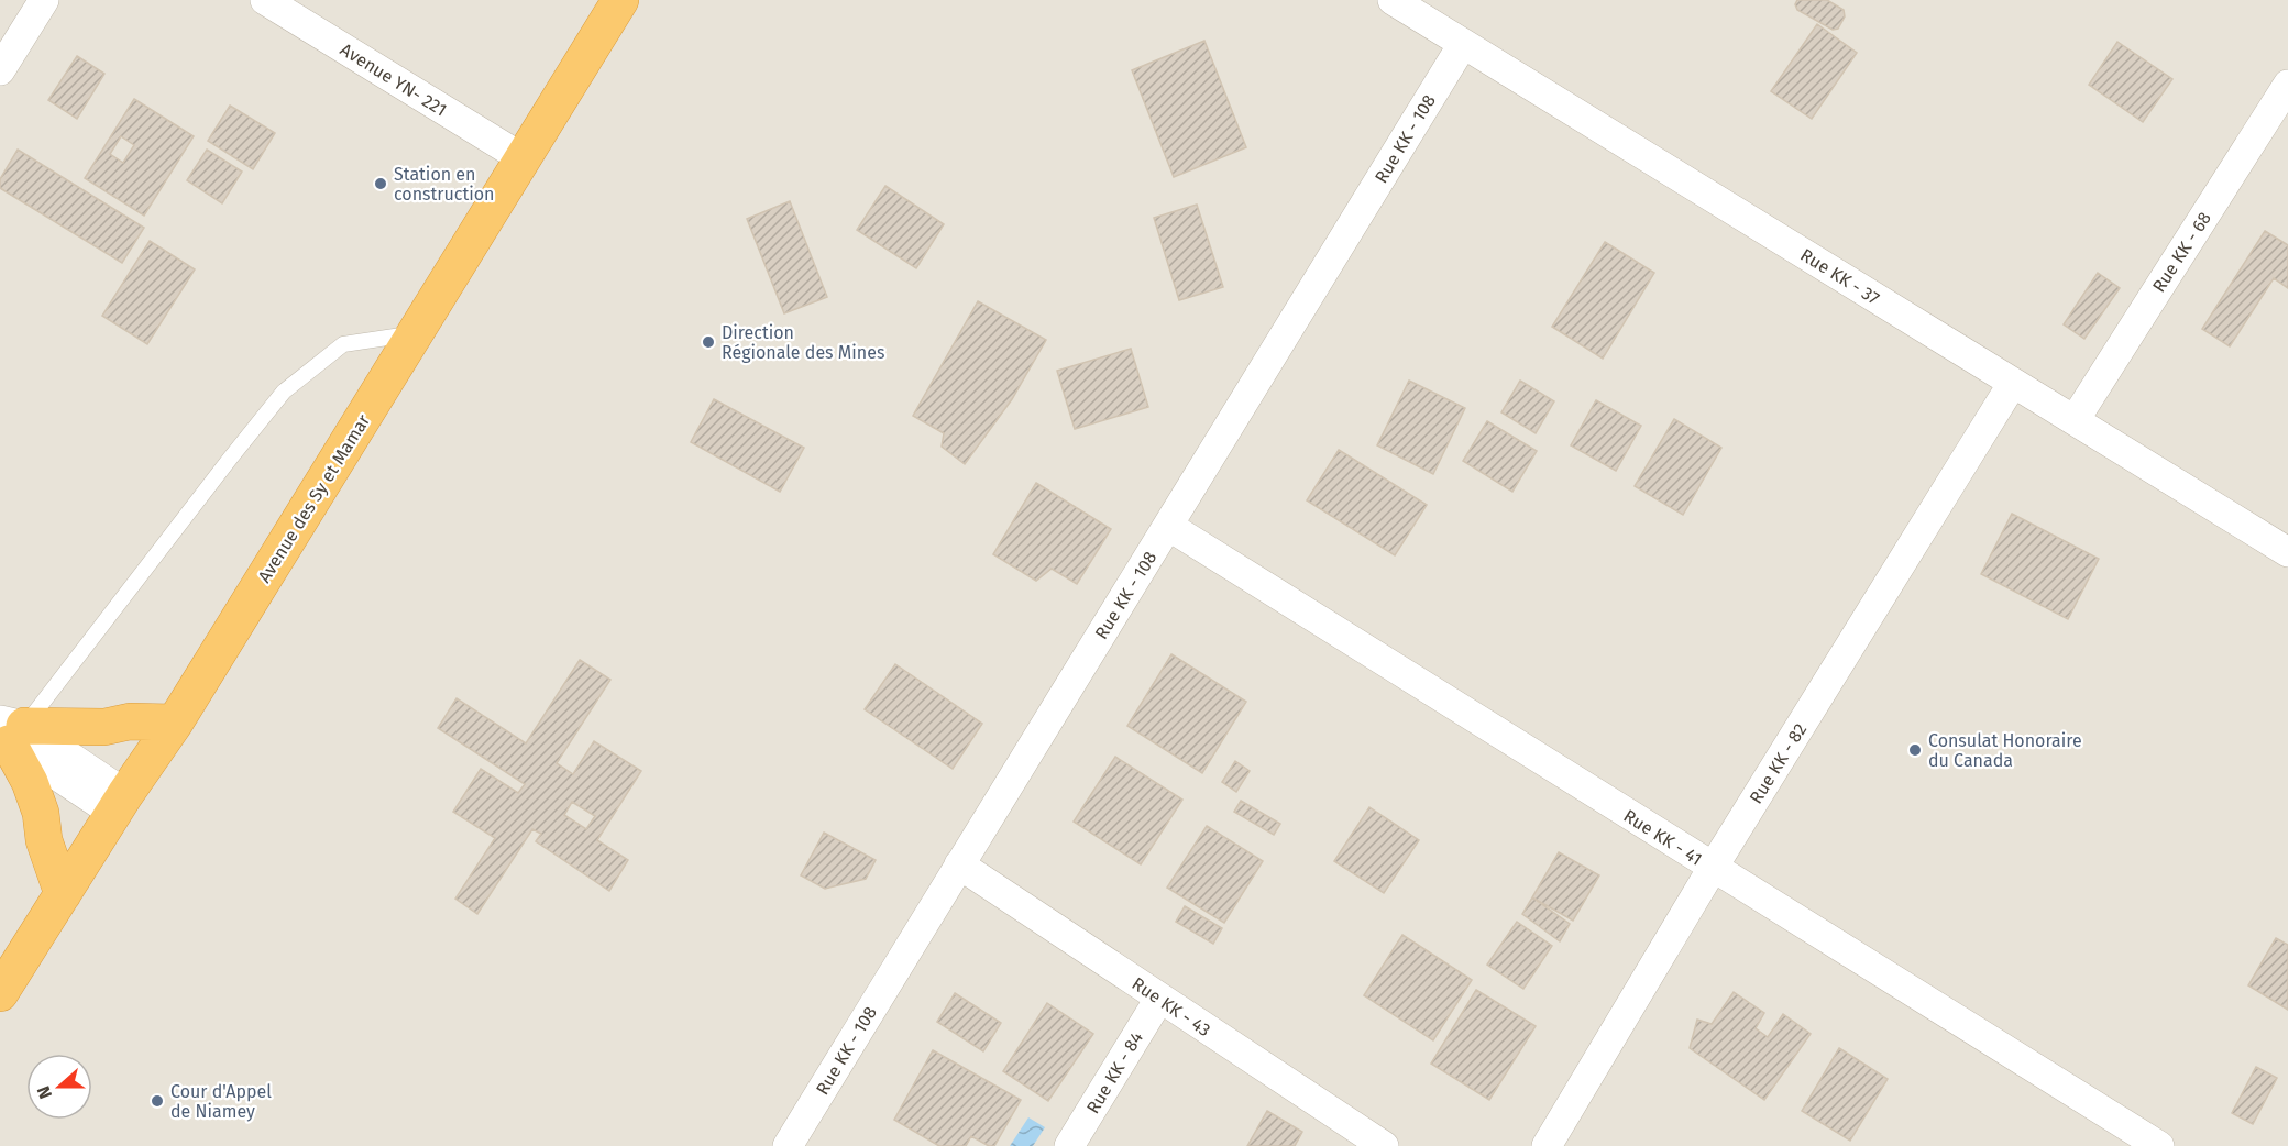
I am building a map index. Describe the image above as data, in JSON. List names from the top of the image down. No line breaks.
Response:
{"streets":{"highway":["Avenue des Sy et Mamar"],"street":["Avenue YN- 221","Rue KK - 108","Rue KK - 68","Rue KK - 37","Rue KK - 82","Rue KK - 41","Rue KK - 43","Rue KK - 84"]},"crossings":[["Avenue YN- 221","Avenue des Sy et Mamar"],["Rue KK - 108","Rue KK - 37"],["Rue KK - 108","Rue KK - 41"],["Rue KK - 108","Rue KK - 43"],["Rue KK - 68","Rue KK - 37"],["Rue KK - 37","Rue KK - 82"],["Rue KK - 82","Rue KK - 41"],["Rue KK - 43","Rue KK - 84"]],"places":["Station en construction","Direction Régionale des Mines","Consulat Honoraire du Canada","Cour d'Appel de Niamey"],"north":"left"}
